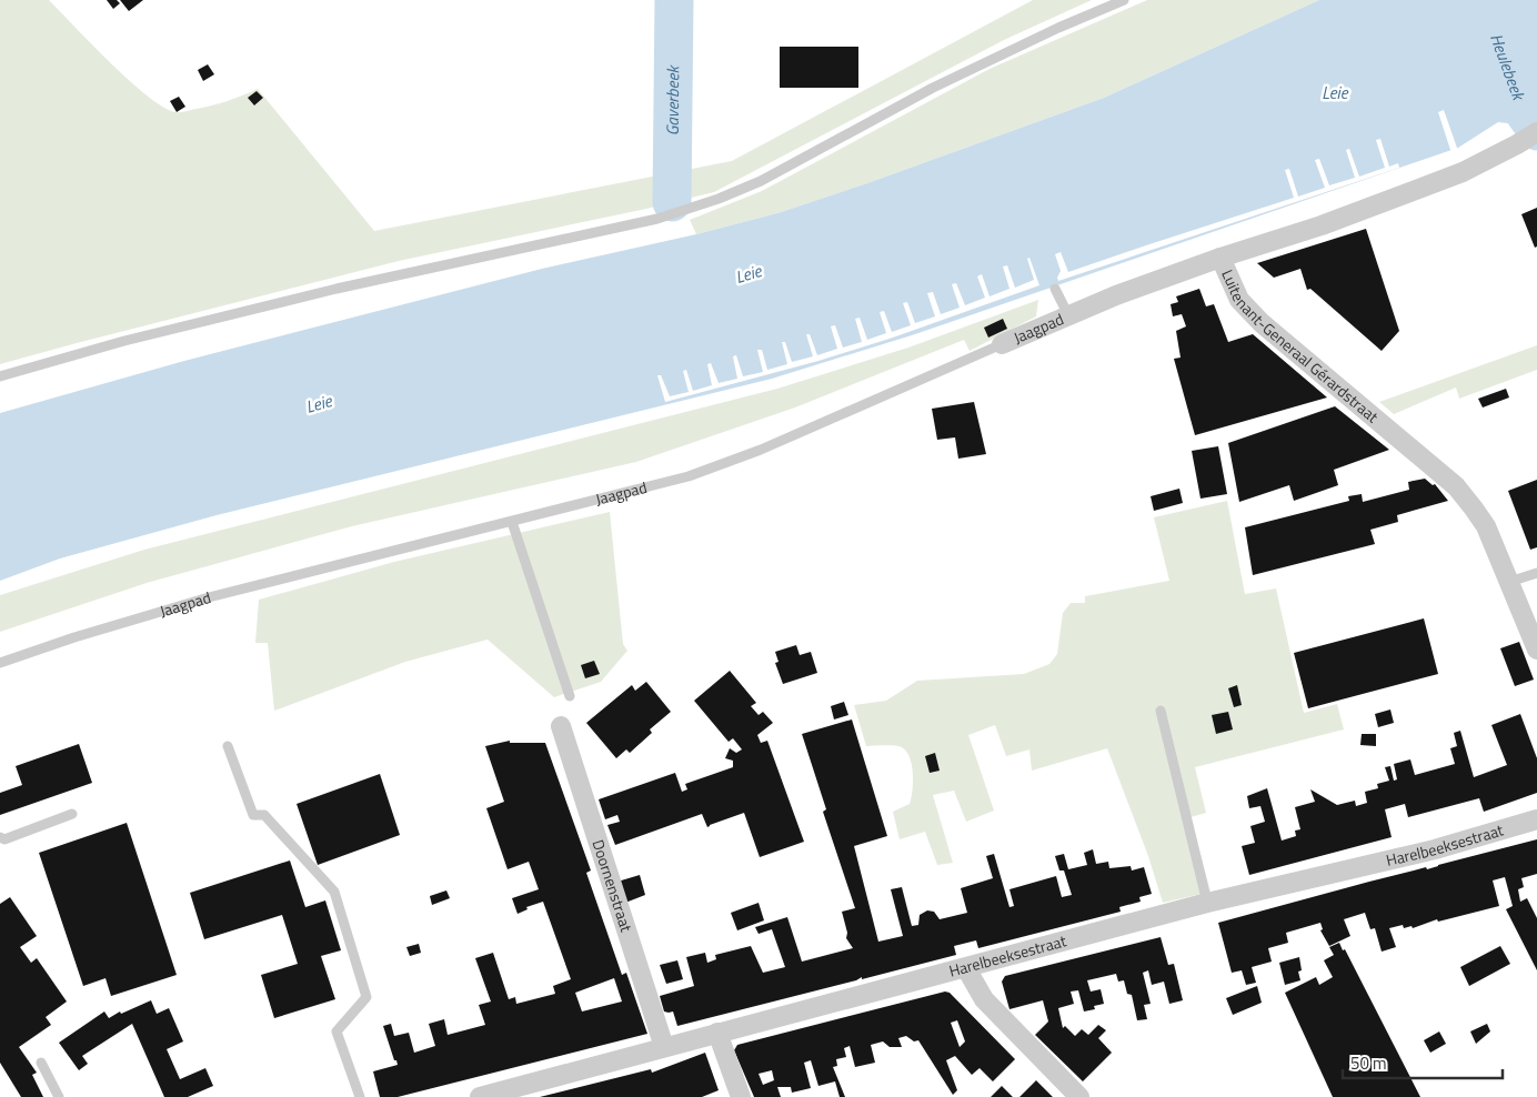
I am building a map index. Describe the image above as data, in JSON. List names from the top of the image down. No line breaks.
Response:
{"streets":{"street":["Jaagpad","Luitenant-Generaal Gérardstraat","Harelbeeksestraat","Doornenstraat"]},"crossings":[["Jaagpad","Luitenant-Generaal Gérardstraat"],["Harelbeeksestraat","Doornenstraat"]],"water":["Heulebeek","Leie","Gaverbeek"],"scale_bar":"50 m"}
